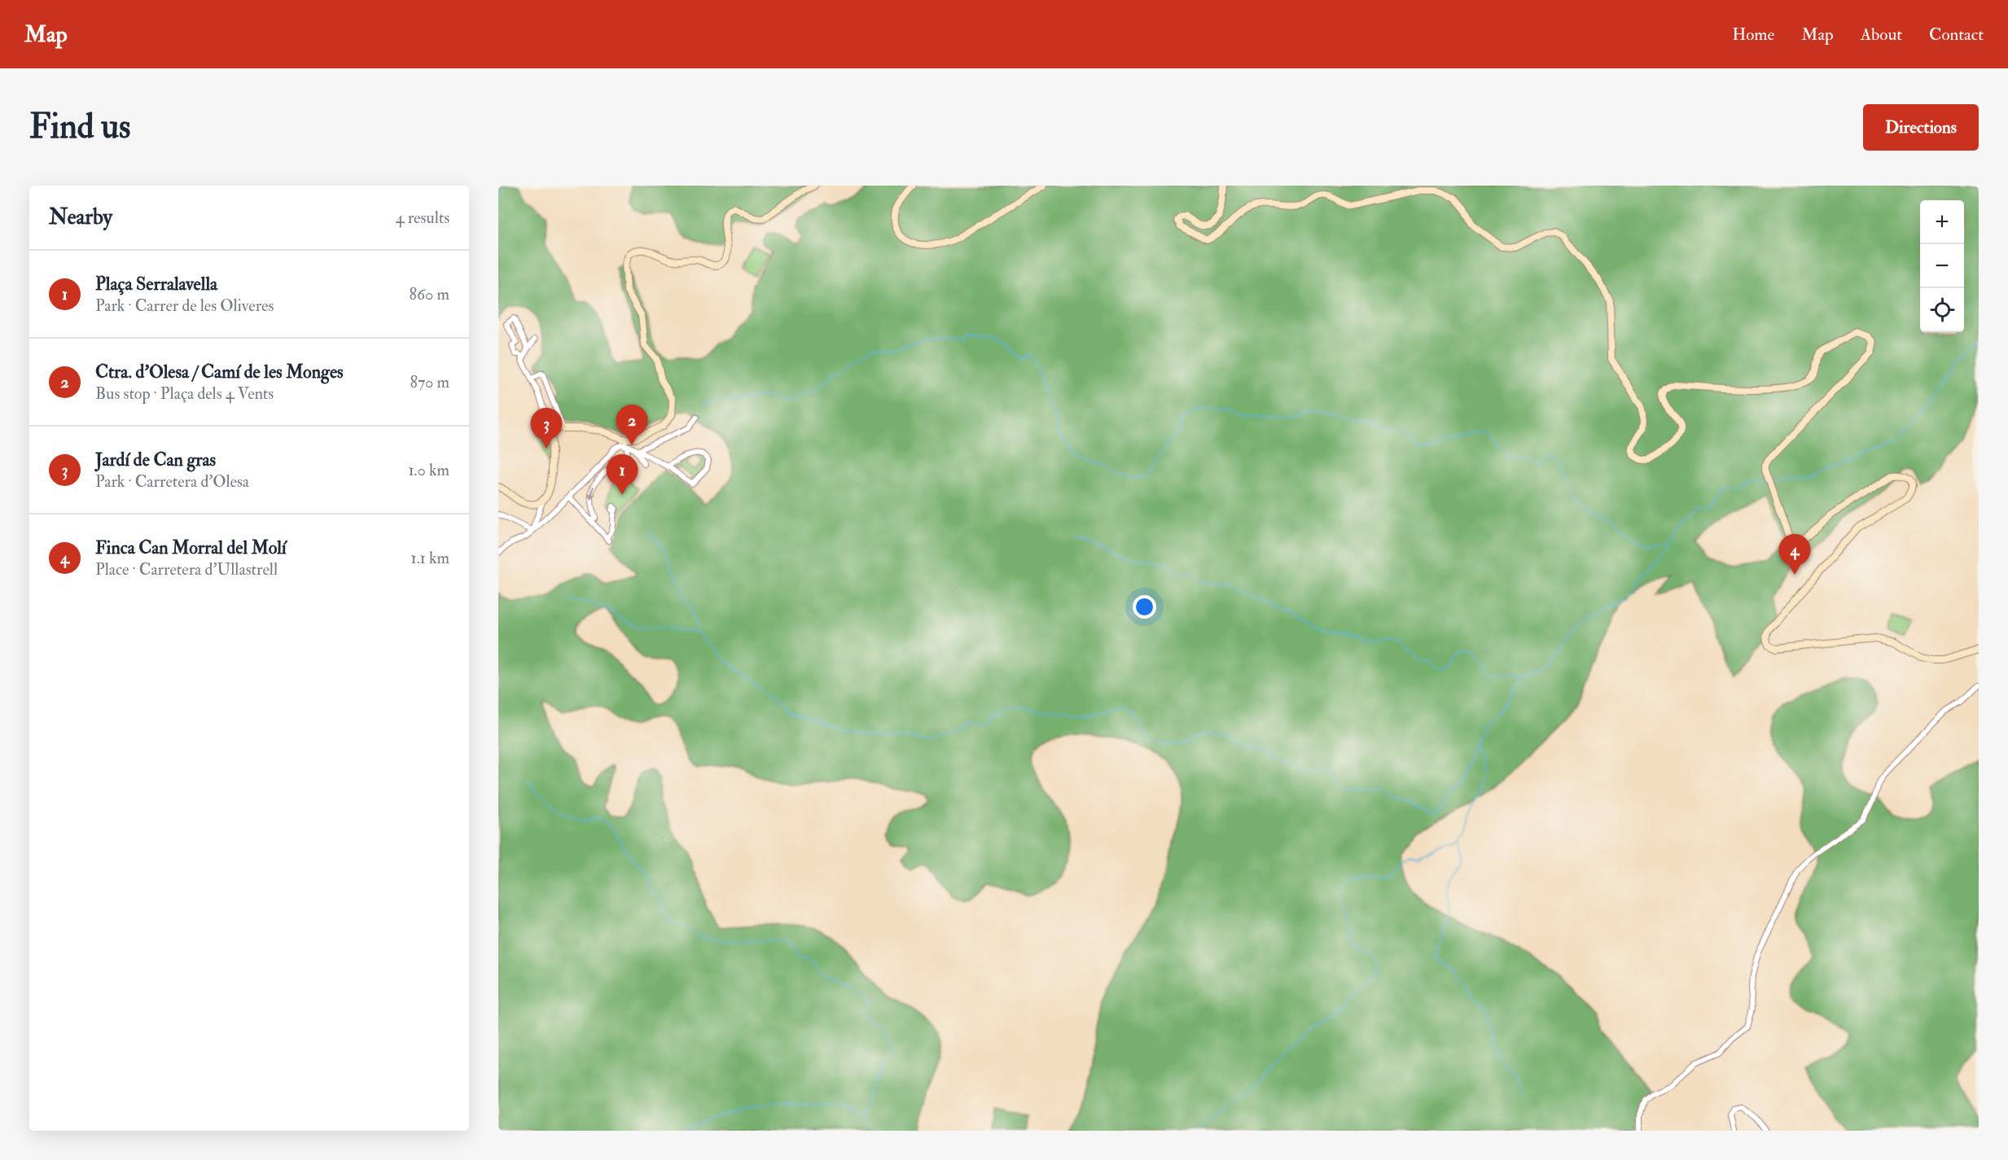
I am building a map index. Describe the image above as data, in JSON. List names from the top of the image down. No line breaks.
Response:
{"page":{"header":"Map","nav":["Home","Map","About","Contact"],"buttons":"Directions","title":"Find us","heading":["Nearby","4 results"],"map_buttons":["+","−"],"list":[{"mark":"1","name":"Plaça Serralavella","note":"Park · Carrer de les Oliveres","value":"860 m"},{"mark":"2","name":"Ctra. d'Olesa / Camí de les Monges","note":"Bus stop · Plaça dels 4 Vents","value":"870 m"},{"mark":"3","name":"Jardí de Can gras","note":"Park · Carretera d'Olesa","value":"1.0 km"},{"mark":"4","name":"Finca Can Morral del Molí","note":"Place · Carretera d'Ullastrell","value":"1.1 km"}],"pins":["2","3","1","4"]}}
